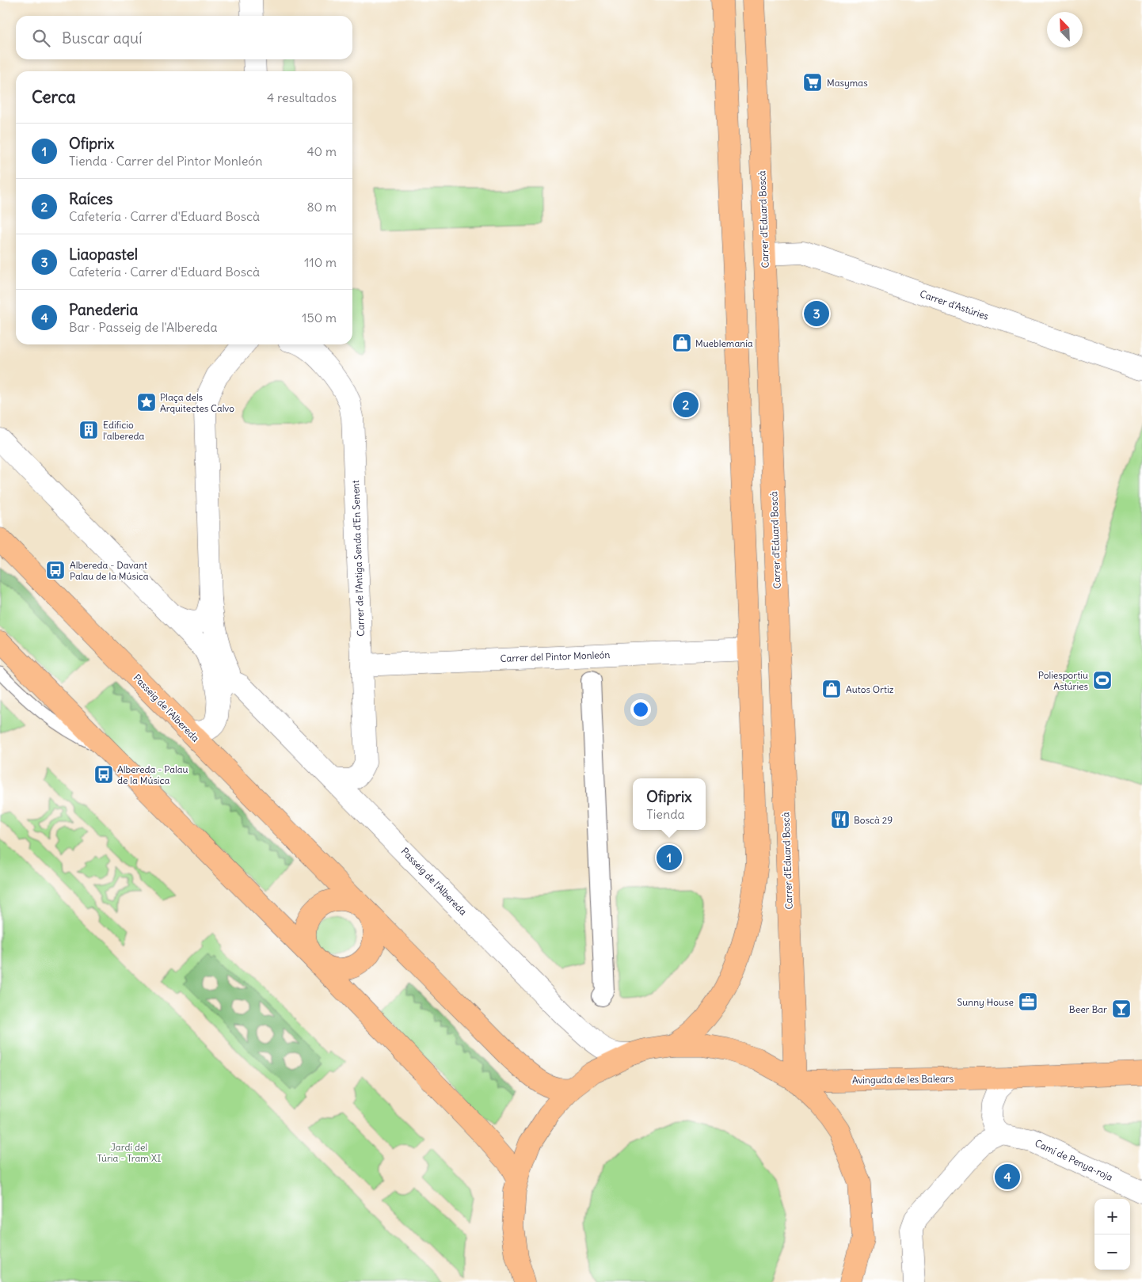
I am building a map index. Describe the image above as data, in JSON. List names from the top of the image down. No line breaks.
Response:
{"streets":{"main road":["Carrer d'Eduard Boscà","Passeig de l'Albereda","Avinguda de les Balears"],"street":["Carrer d'Astúries","Carrer de l'Antiga Senda d'En Senent","Carrer del Pintor Monleón","Camí de Penya-roja"]},"crossings":[["Carrer d'Eduard Boscà","Carrer d'Astúries"],["Carrer d'Eduard Boscà","Avinguda de les Balears"],["Carrer de l'Antiga Senda d'En Senent","Carrer del Pintor Monleón"],["Carrer de l'Antiga Senda d'En Senent","Passeig de l'Albereda"]],"parks":["Jardí del Túria - Tram XI"],"places":{"supermarket":["Masymas"],"shop":["Mueblemanía","Autos Ortiz"],"place":["Plaça dels Arquitectes Calvo"],"building":["Edificio l'albereda"],"bus stop":["Albereda - Davant Palau de la Música","Albereda - Palau de la Música"],"sports":["Poliesportiu Astúries"],"restaurant":["Boscà 29"],"office":["Sunny House"],"bar":["Beer Bar"]},"north":"top left","page":{"search":"Buscar aquí","heading":["Cerca","4 resultados"],"list":[{"mark":"1","name":"Ofiprix","note":"Tienda · Carrer del Pintor Monleón","value":"40 m"},{"mark":"2","name":"Raíces","note":"Cafetería · Carrer d'Eduard Boscà","value":"80 m"},{"mark":"3","name":"Liaopastel","note":"Cafetería · Carrer d'Eduard Boscà","value":"110 m"},{"mark":"4","name":"Panederia","note":"Bar · Passeig de l'Albereda","value":"150 m"}],"pins":["3","2","1","4"],"popup":["Ofiprix","Tienda"],"map_buttons":["+","−"]}}
